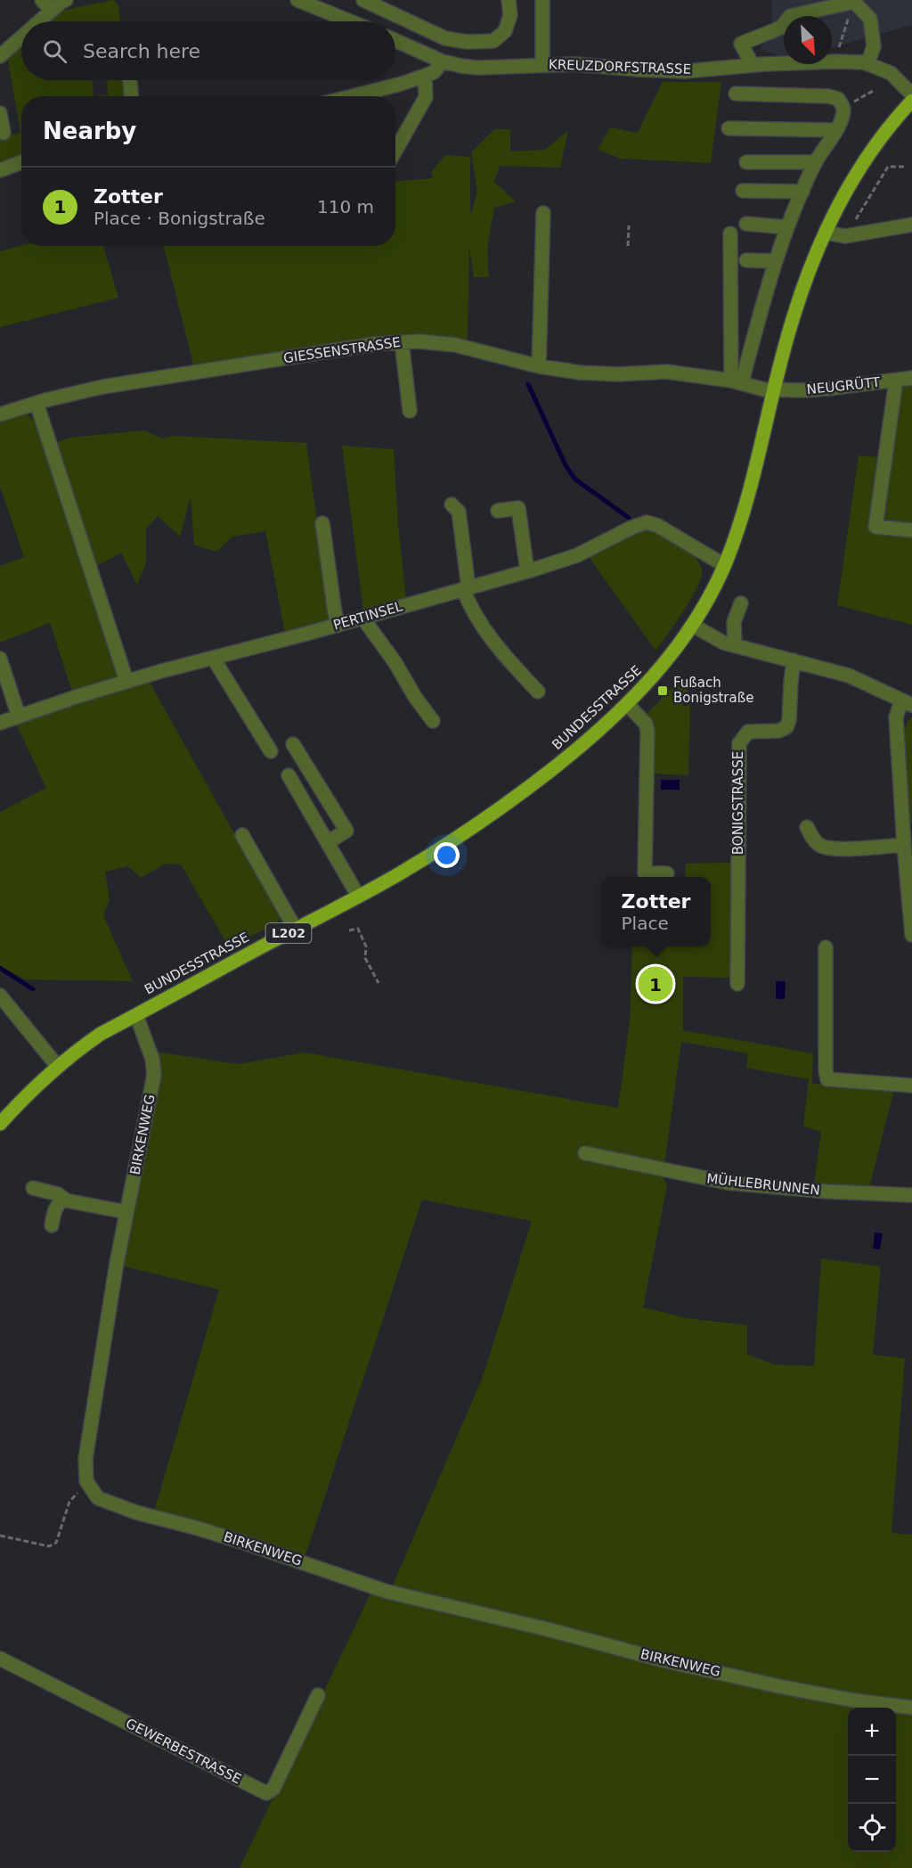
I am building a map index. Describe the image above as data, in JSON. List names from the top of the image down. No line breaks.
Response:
{"streets":{"main road":["BUNDESSTRASSE","L202"],"street":["KREUZDORFSTRASSE","GIESSENSTRASSE","NEUGRÜTT","PERTINSEL","BONIGSTRASSE","BIRKENWEG","MÜHLEBRUNNEN","GEWERBESTRASSE"]},"crossings":[["GIESSENSTRASSE","NEUGRÜTT"],["GIESSENSTRASSE","BUNDESSTRASSE"],["NEUGRÜTT","BUNDESSTRASSE"],["PERTINSEL","BUNDESSTRASSE"],["BUNDESSTRASSE","BIRKENWEG"]],"places":{"transit":["Fußach Bonigstraße"]},"north":"bottom right","page":{"search":"Search here","heading":"Nearby","list":[{"mark":"1","name":"Zotter","note":"Place · Bonigstraße","value":"110 m"}],"popup":["Zotter","Place"],"pins":"1","map_buttons":["+","−"]}}
